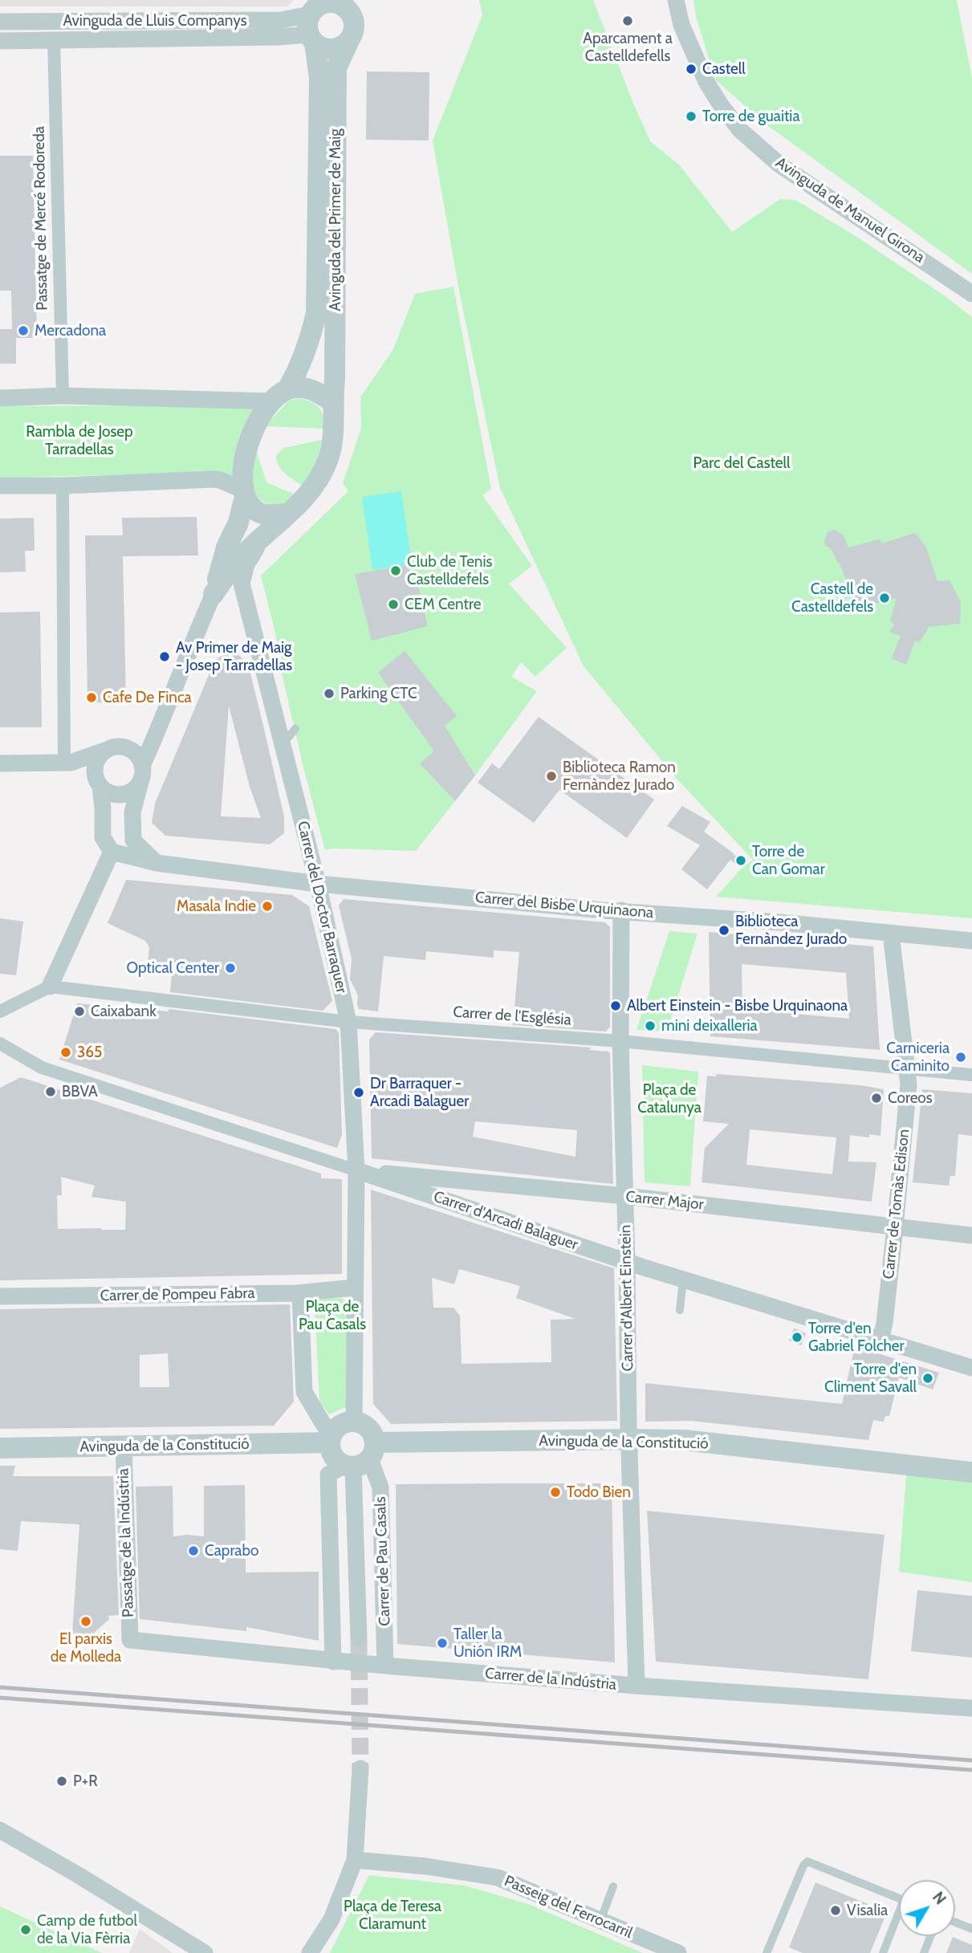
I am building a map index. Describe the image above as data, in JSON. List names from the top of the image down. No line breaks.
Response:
{"streets":{"street":["Avinguda de Lluis Companys","Avinguda de Manuel Girona","Passatge de Mercé Rodoreda","Avinguda del Primer de Maig","Carrer del Bisbe Urquinaona","Carrer del Doctor Barraquer","Carrer de l'Església","Carrer Major","Carrer de Tomàs Edison","Carrer d'Arcadi Balaguer","Carrer de Pompeu Fabra","Carrer d'Albert Einstein","Avinguda de la Constitució","Passatge de la Indústria","Carrer de Pau Casals","Carrer de la Indústria","Passeig del Ferrocarril"]},"crossings":[["Avinguda de Lluis Companys","Passatge de Mercé Rodoreda"],["Avinguda de Lluis Companys","Avinguda del Primer de Maig"],["Carrer del Bisbe Urquinaona","Carrer del Doctor Barraquer"],["Carrer del Bisbe Urquinaona","Carrer de Tomàs Edison"],["Carrer del Bisbe Urquinaona","Carrer d'Albert Einstein"],["Carrer del Doctor Barraquer","Carrer de l'Església"],["Carrer del Doctor Barraquer","Carrer Major"],["Carrer del Doctor Barraquer","Carrer d'Arcadi Balaguer"],["Carrer del Doctor Barraquer","Carrer de Pompeu Fabra"],["Carrer de l'Església","Carrer de Tomàs Edison"],["Carrer de l'Església","Carrer d'Albert Einstein"],["Carrer Major","Carrer de Tomàs Edison"],["Carrer Major","Carrer d'Arcadi Balaguer"],["Carrer Major","Carrer d'Albert Einstein"],["Carrer de Tomàs Edison","Carrer d'Arcadi Balaguer"],["Carrer d'Arcadi Balaguer","Carrer d'Albert Einstein"],["Carrer d'Albert Einstein","Avinguda de la Constitució"],["Carrer d'Albert Einstein","Carrer de la Indústria"],["Avinguda de la Constitució","Passatge de la Indústria"],["Avinguda de la Constitució","Carrer de Pau Casals"],["Passatge de la Indústria","Carrer de la Indústria"],["Carrer de Pau Casals","Carrer de la Indústria"]],"parks":["Rambla de Josep Tarradellas","Parc del Castell","Plaça de Catalunya","Plaça de Pau Casals","Plaça de Teresa Claramunt"],"places":["Aparcament a Castelldefells","Castell","Torre de guaitia","Mercadona","Club de Tenis Castelldefels","Castell de Castelldefels","CEM Centre","Av Primer de Maig - Josep Tarradellas","Parking CTC","Cafe De Finca","Biblioteca Ramon Fernàndez Jurado","Torre de Can Gomar","Masala Indie","Biblioteca Fernàndez Jurado","Optical Center","Albert Einstein - Bisbe Urquinaona","Caixabank","mini deixalleria","365","Carniceria Caminito","BBVA","Dr Barraquer - Arcadi Balaguer","Coreos","Torre d'en Gabriel Folcher","Torre d'en Climent Savall","Todo Bien","Caprabo","El parxis de Molleda","Taller la Unión IRM","P+R","Visalia","Camp de futbol de la Via Fèrria"],"north":"top right"}
